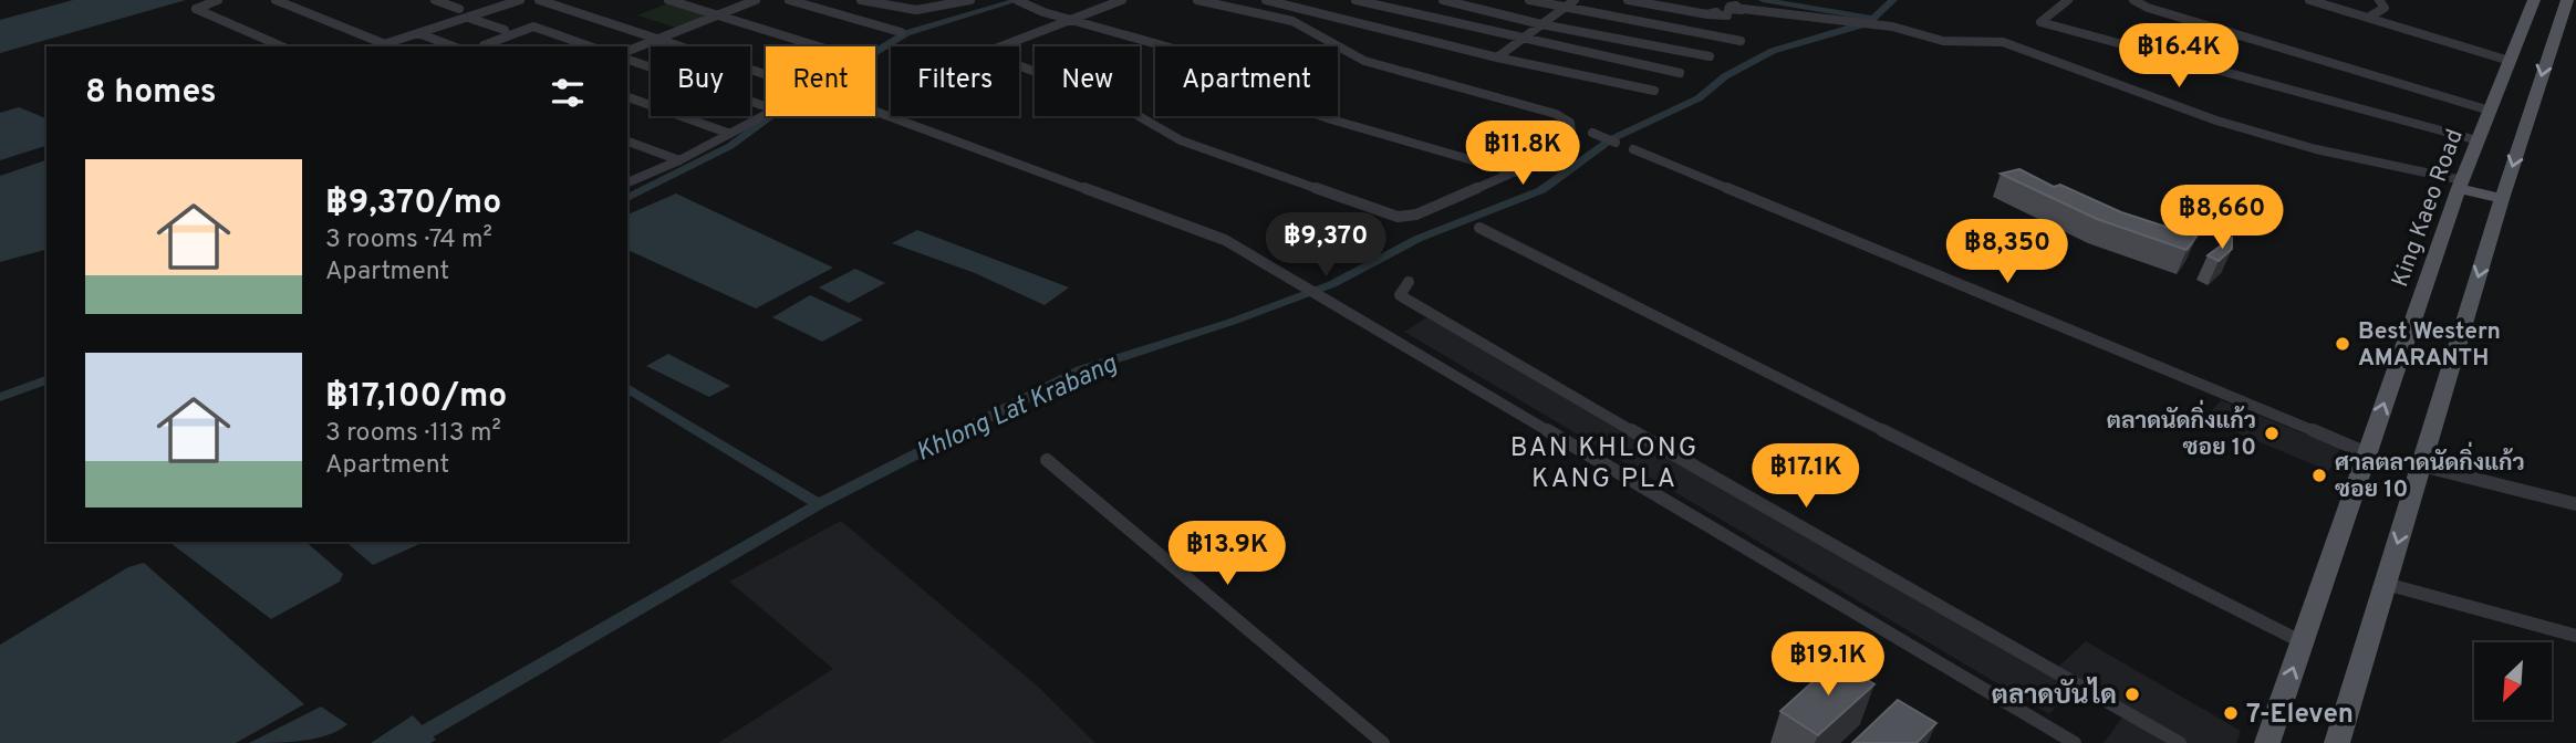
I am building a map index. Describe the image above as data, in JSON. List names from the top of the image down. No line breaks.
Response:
{"streets":{"main road":["King Kaeo Road"]},"districts":["BAN KHLONG KANG PLA"],"water":["Khlong Lat Krabang"],"places":["Best Western AMARANTH","ตลาดนัดกิ่งแก้ว ซอย 10","ศาลตลาดนัดกิ่งแก้ว ซอย 10","ตลาดบันได","7-Eleven"],"north":"bottom left","page":{"price":["฿16.4K","฿11.8K","฿8,660","฿9,370","฿8,350","฿17.1K","฿13.9K","฿19.1K"],"chip":["Buy","Rent","Filters","New","Apartment"],"heading":"8 homes","list":[{"name":"฿9,370/mo","note":"3 rooms · 74 m² · Apartment"},{"name":"฿17,100/mo","note":"3 rooms · 113 m² · Apartment"}]}}
